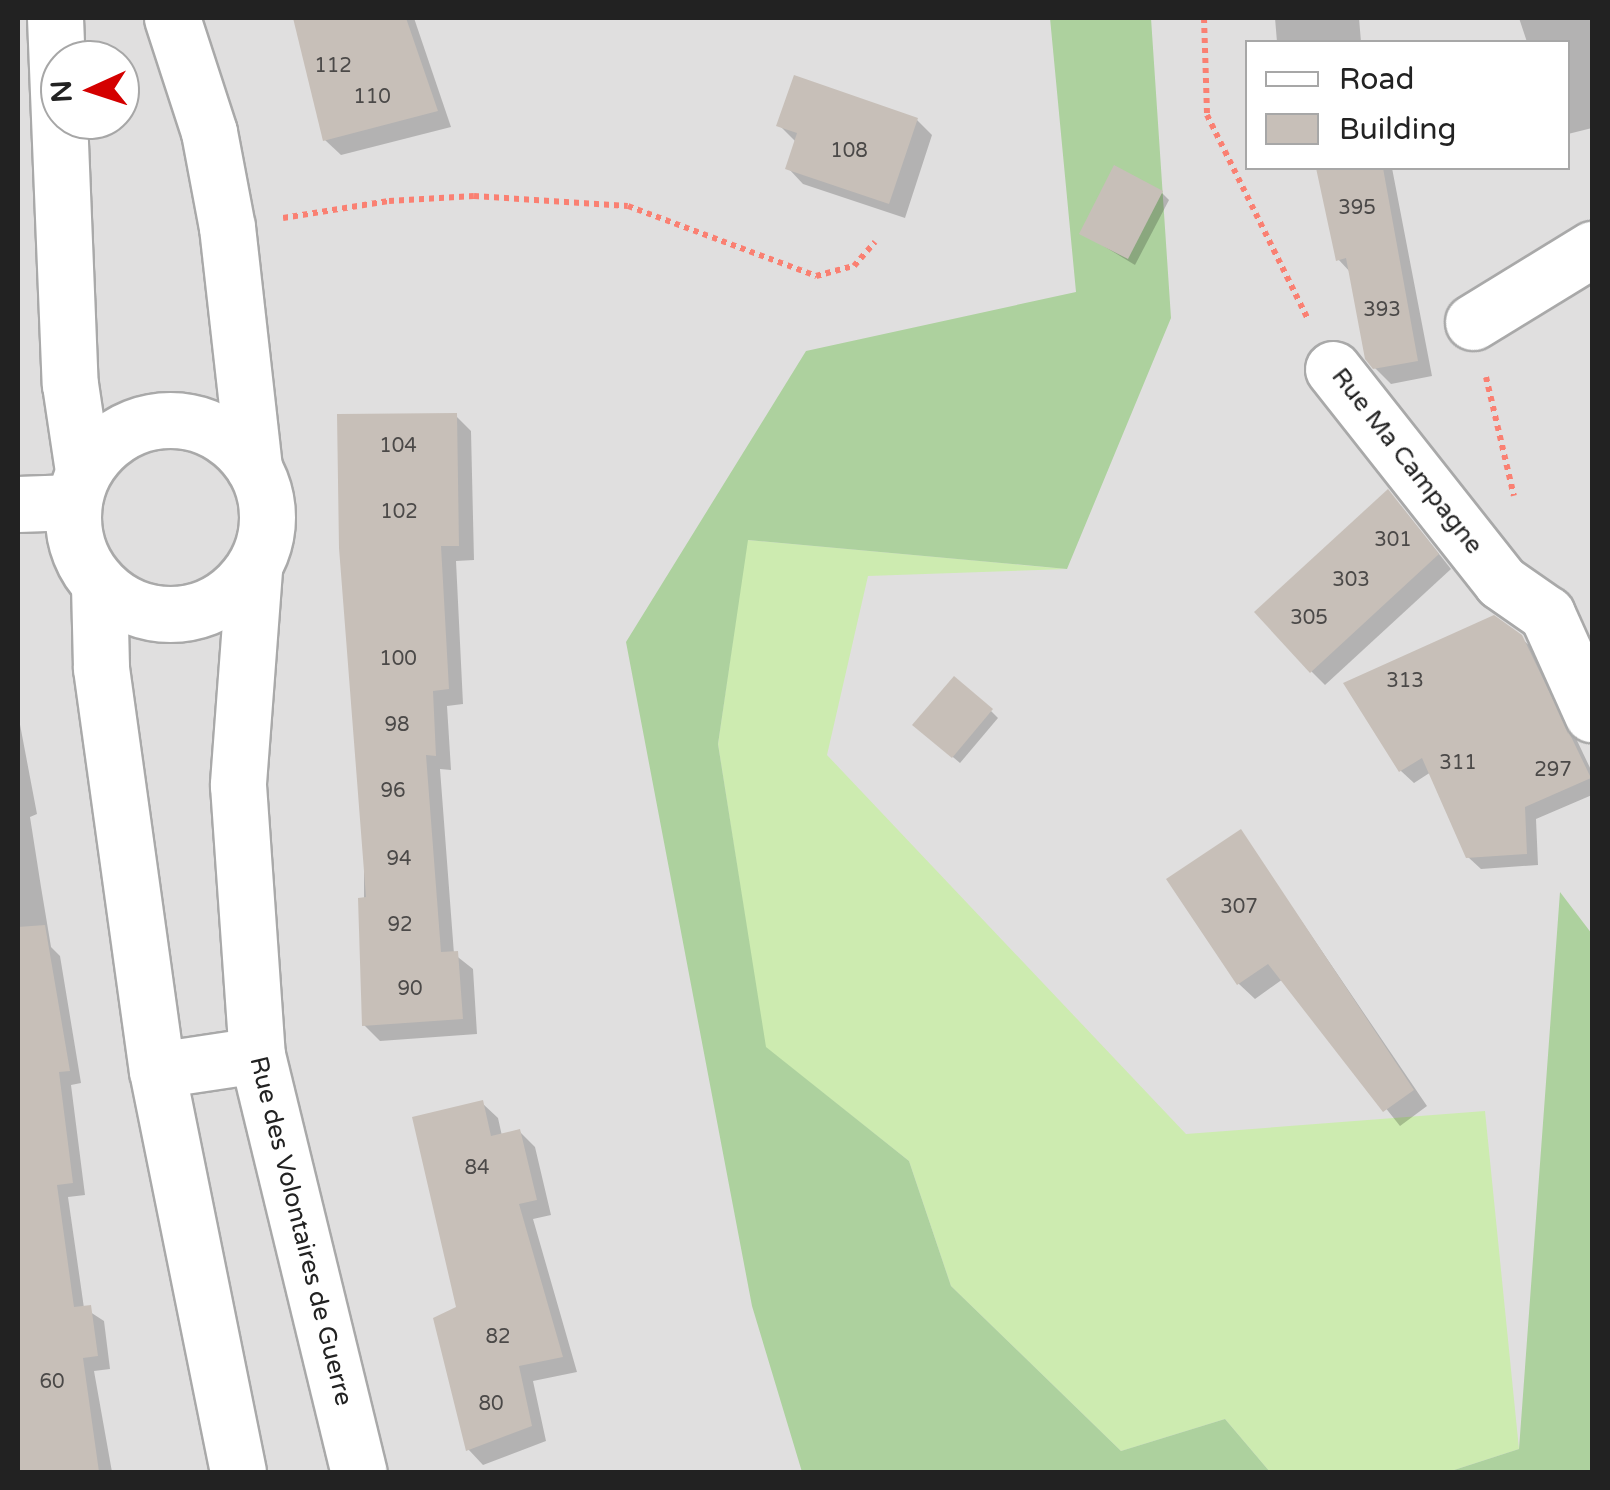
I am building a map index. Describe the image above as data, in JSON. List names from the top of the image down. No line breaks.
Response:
{"streets":{"street":["Rue Ma Campagne","Rue des Volontaires de Guerre"]},"house_numbers":["112","110","108","395","393","104","102","301","303","305","100","313","98","311","297","96","94","307","92","90","84","82","60","80"],"legend":["Road","Building"],"north":"left"}
